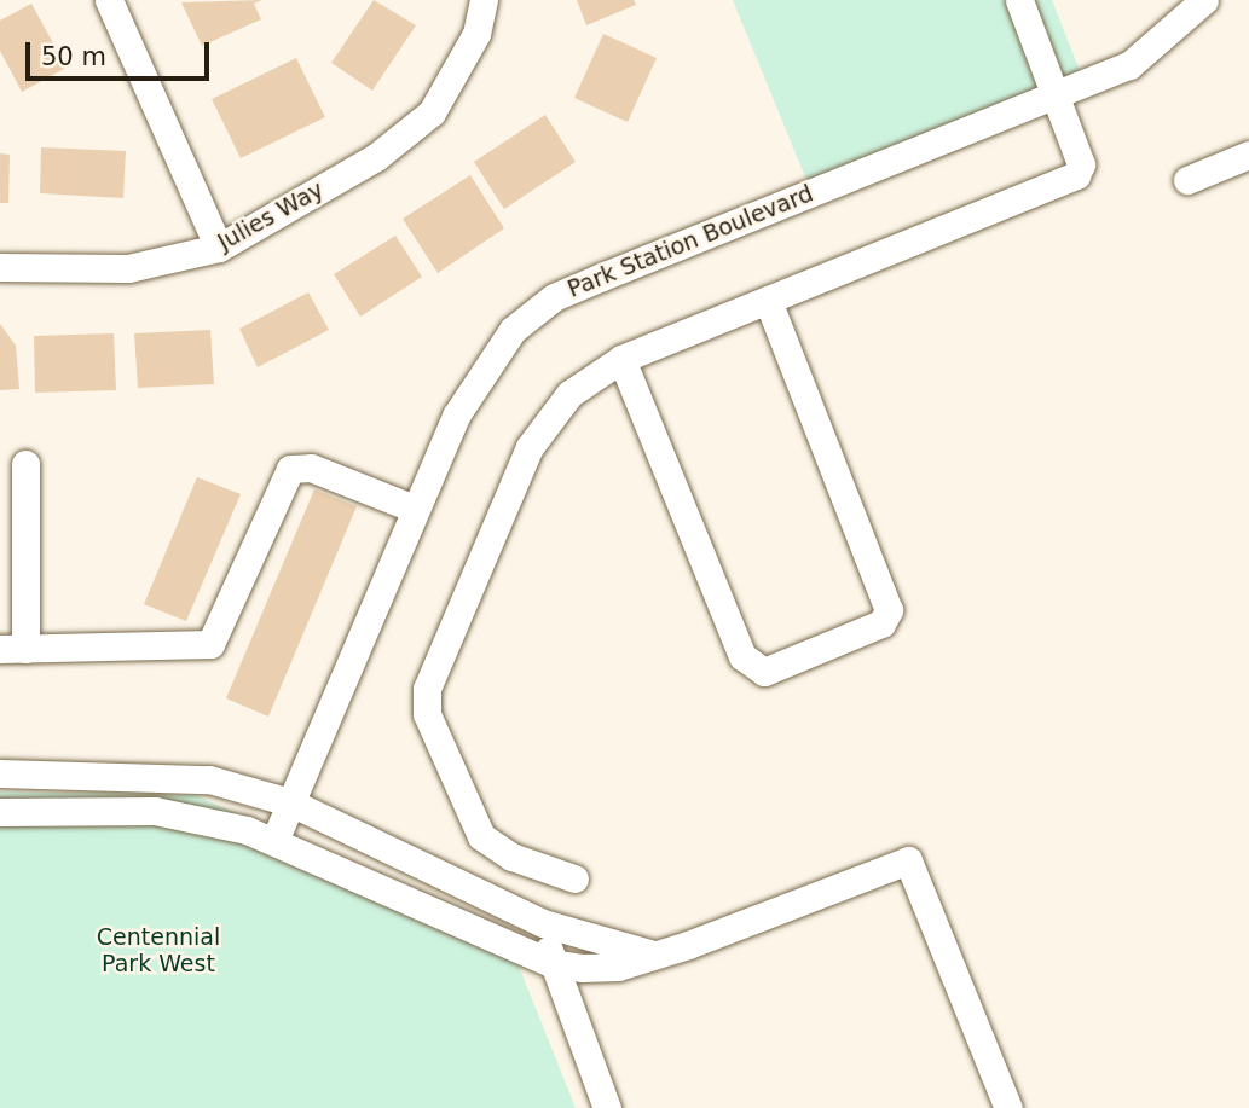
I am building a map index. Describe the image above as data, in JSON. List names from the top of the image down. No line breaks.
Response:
{"streets":{"street":["Julies Way","Park Station Boulevard"]},"parks":["Centennial Park West"],"scale_bar":"50 m"}
